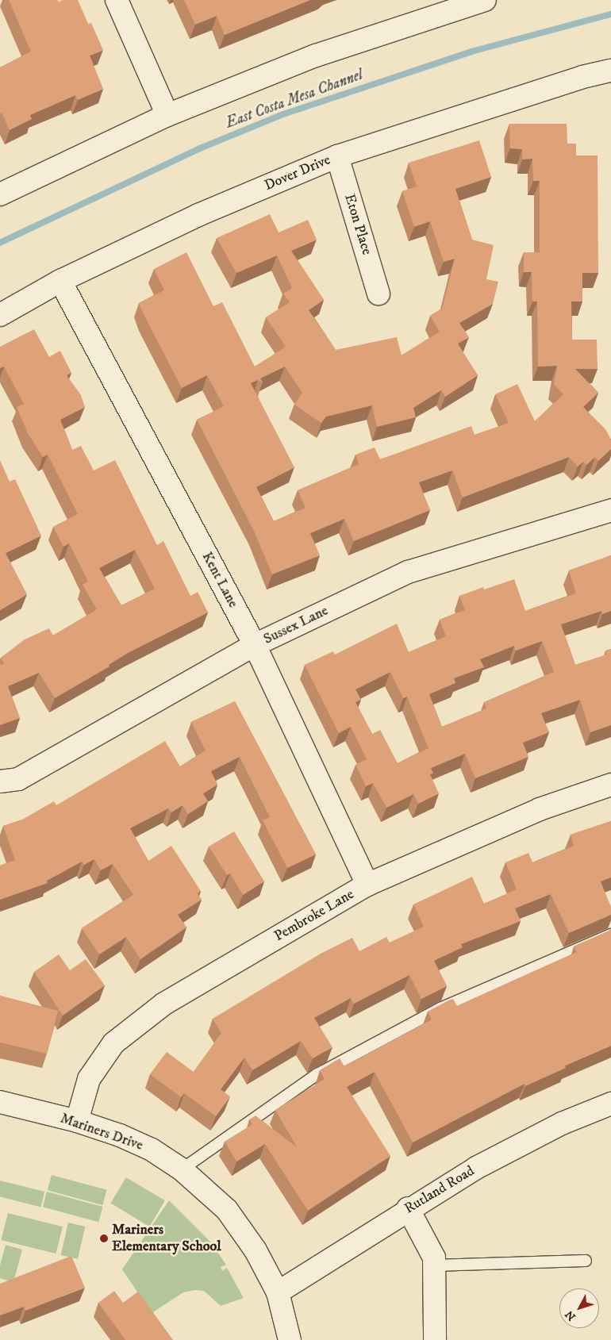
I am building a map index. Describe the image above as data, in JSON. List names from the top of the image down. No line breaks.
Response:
{"streets":{"street":["Dover Drive","Eton Place","Kent Lane","Sussex Lane","Pembroke Lane","Mariners Drive","Rutland Road"]},"crossings":[["Dover Drive","Eton Place"],["Dover Drive","Kent Lane"],["Kent Lane","Sussex Lane"],["Kent Lane","Pembroke Lane"],["Pembroke Lane","Mariners Drive"],["Mariners Drive","Rutland Road"]],"water":["East Costa Mesa Channel"],"places":["Mariners Elementary School"],"north":"bottom left"}
